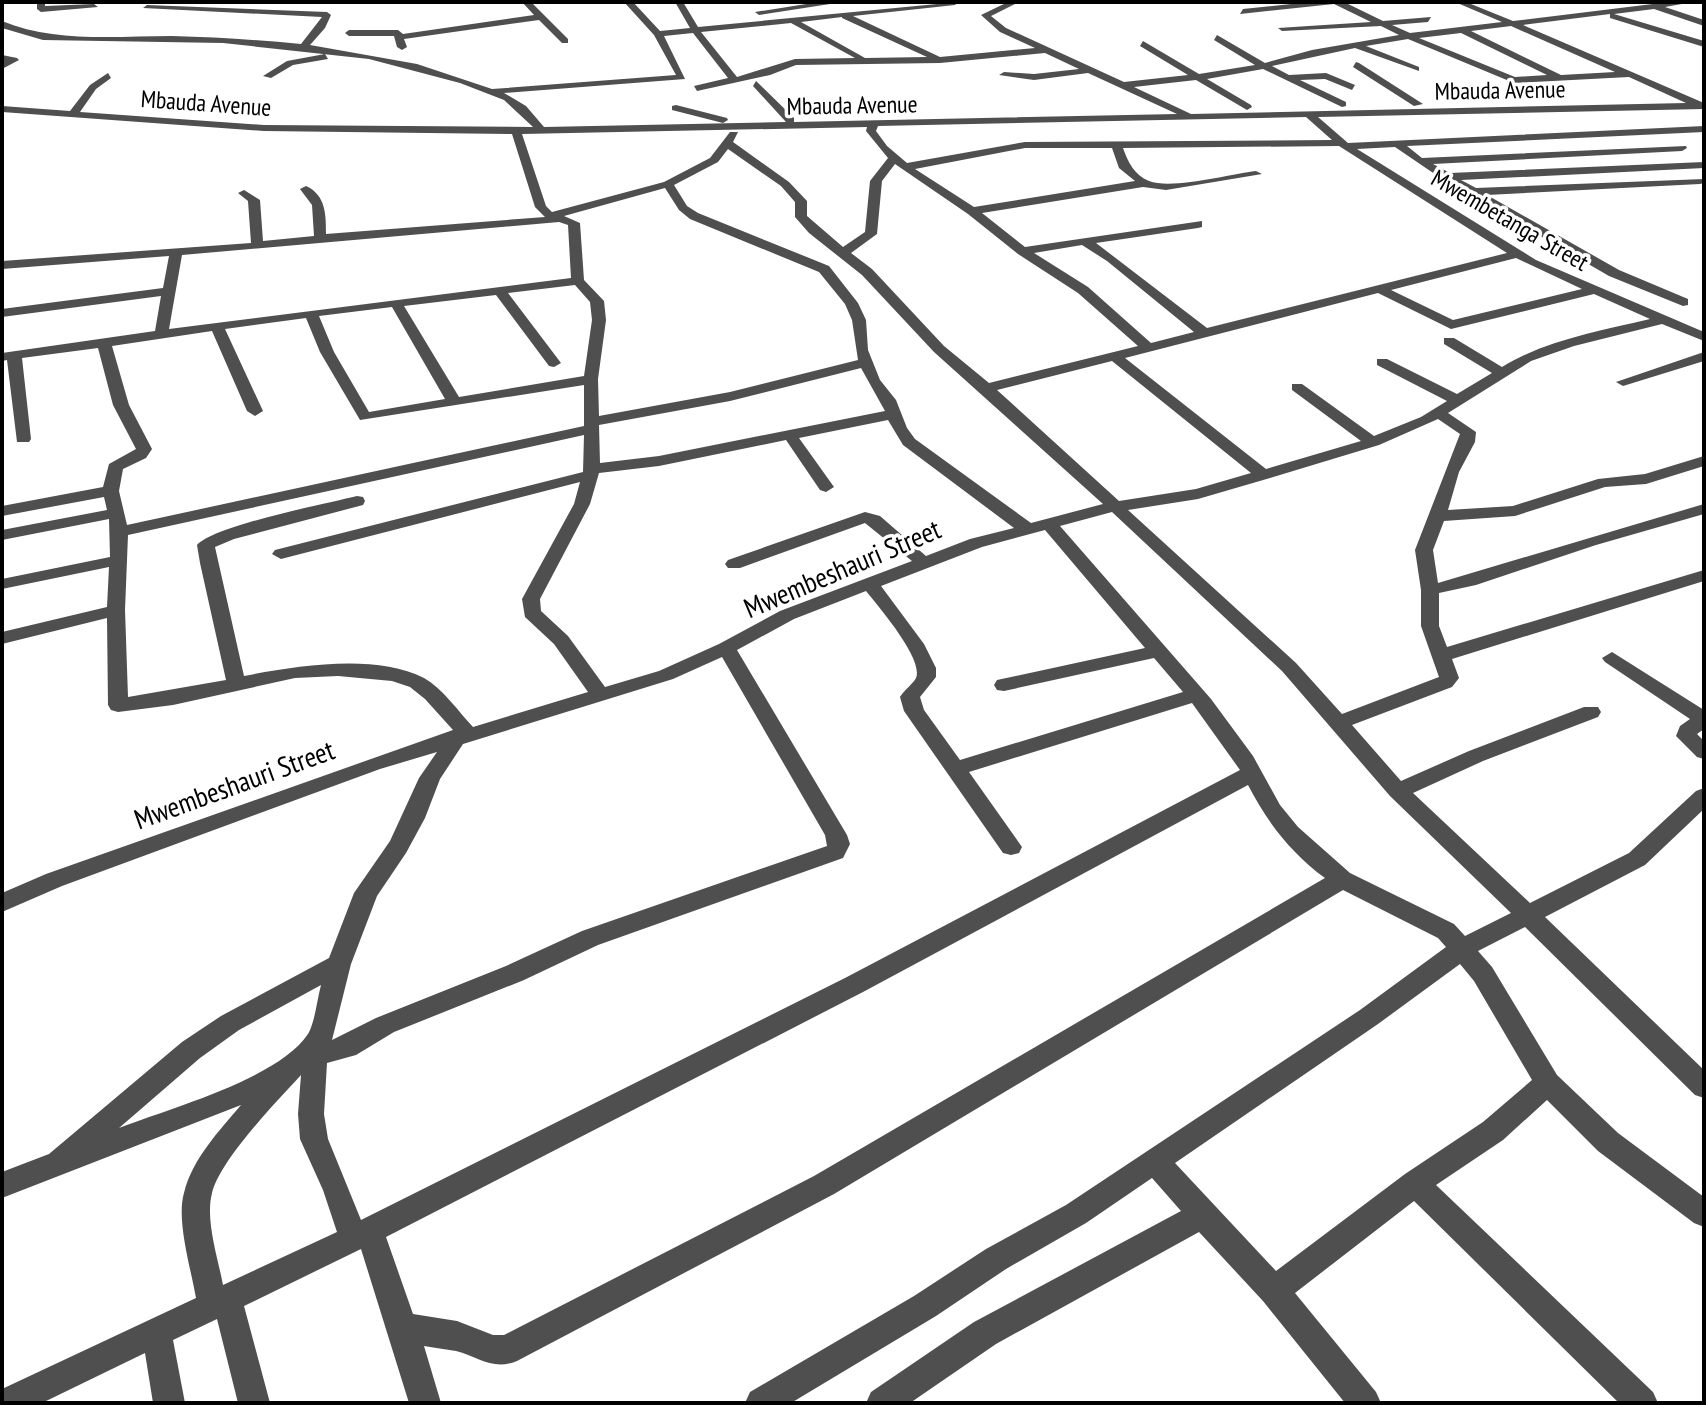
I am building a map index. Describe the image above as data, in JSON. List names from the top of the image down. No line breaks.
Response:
{"streets":{"street":["Mbauda Avenue","Mwembetanga Street","Mwembeshauri Street"]},"crossings":[["Mbauda Avenue","Mwembetanga Street"],["Mwembetanga Street","Mwembeshauri Street"]]}
